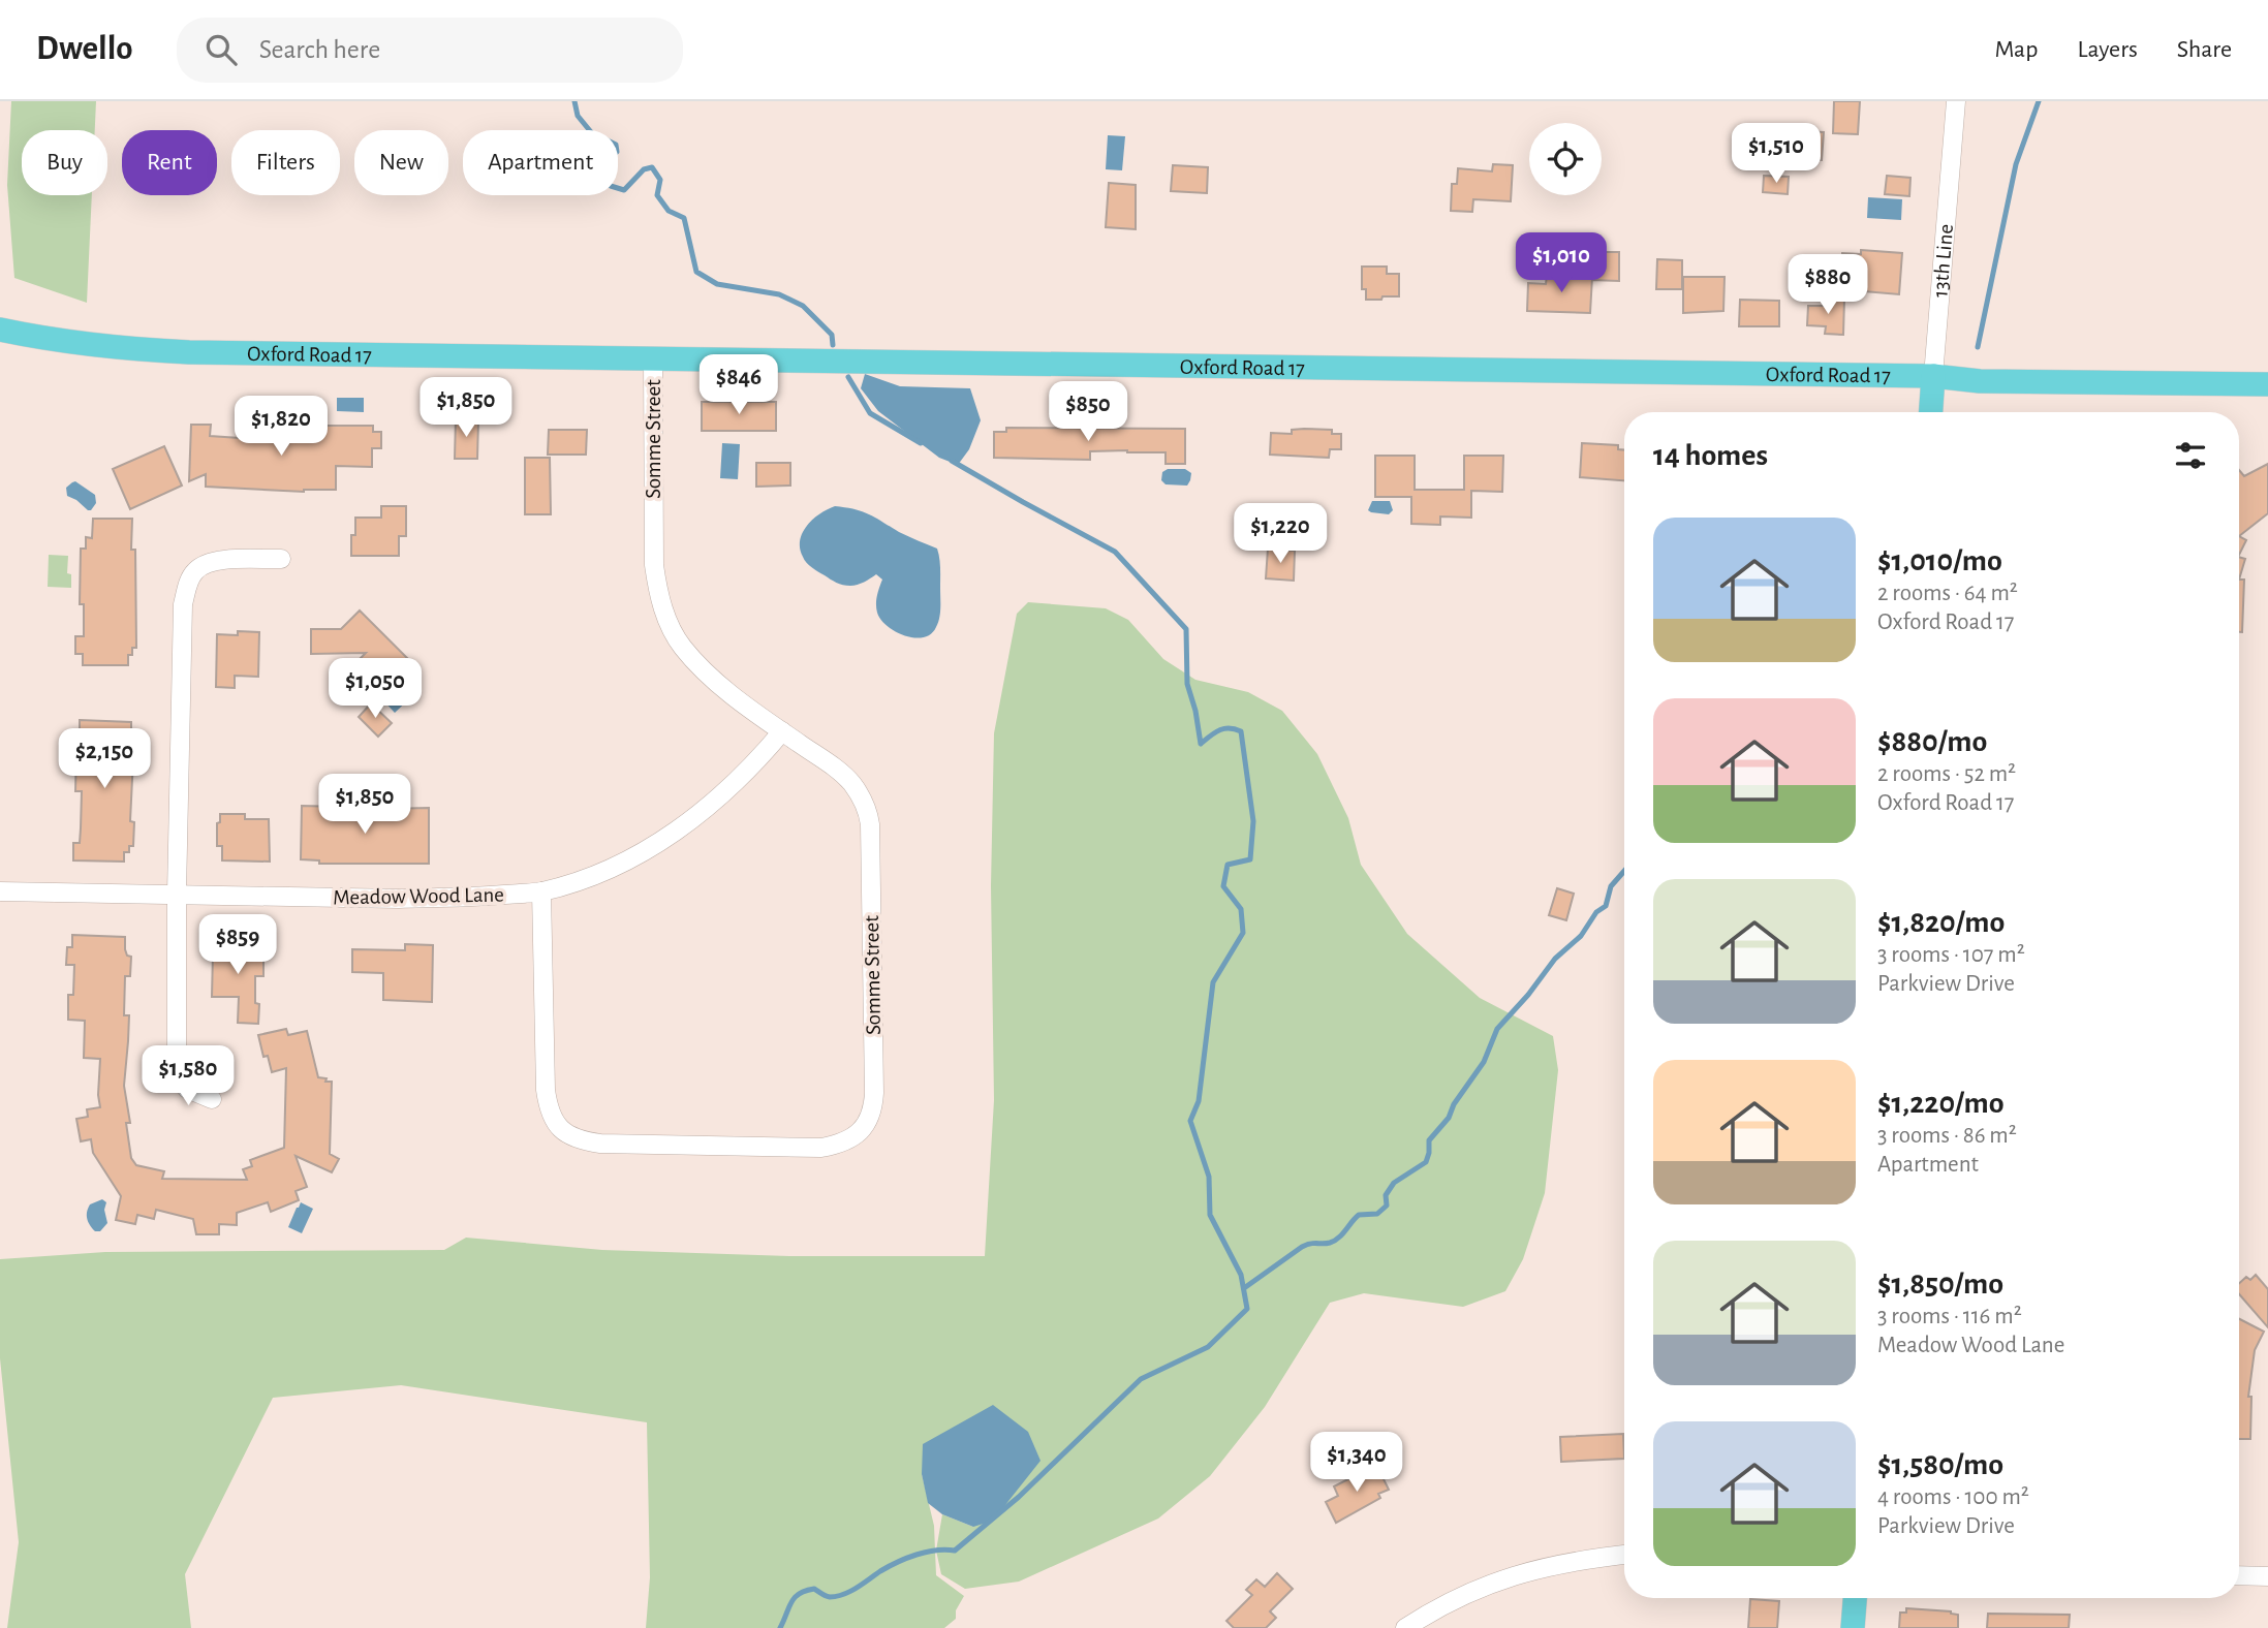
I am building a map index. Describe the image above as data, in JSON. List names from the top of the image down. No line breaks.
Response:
{"streets":{"main road":["13th Line","Oxford Road 17"],"street":["Somme Street","Meadow Wood Lane"]},"crossings":[["13th Line","Oxford Road 17"],["Oxford Road 17","Somme Street"],["Somme Street","Meadow Wood Lane"]],"page":{"header":"Dwello","search":"Search here","nav":["Map","Layers","Share"],"price":["$1,510","$1,010","$880","$846","$1,850","$850","$1,820","$1,220","$1,050","$2,150","$1,850","$859","$1,580","$1,340"],"chip":["Buy","Rent","Filters","New","Apartment"],"heading":"14 homes","list":[{"name":"$1,010/mo","note":"2 rooms · 64 m² · Oxford Road 17"},{"name":"$880/mo","note":"2 rooms · 52 m² · Oxford Road 17"},{"name":"$1,820/mo","note":"3 rooms · 107 m² · Parkview Drive"},{"name":"$1,220/mo","note":"3 rooms · 86 m² · Apartment"},{"name":"$1,850/mo","note":"3 rooms · 116 m² · Meadow Wood Lane"},{"name":"$1,580/mo","note":"4 rooms · 100 m² · Parkview Drive"}]}}
